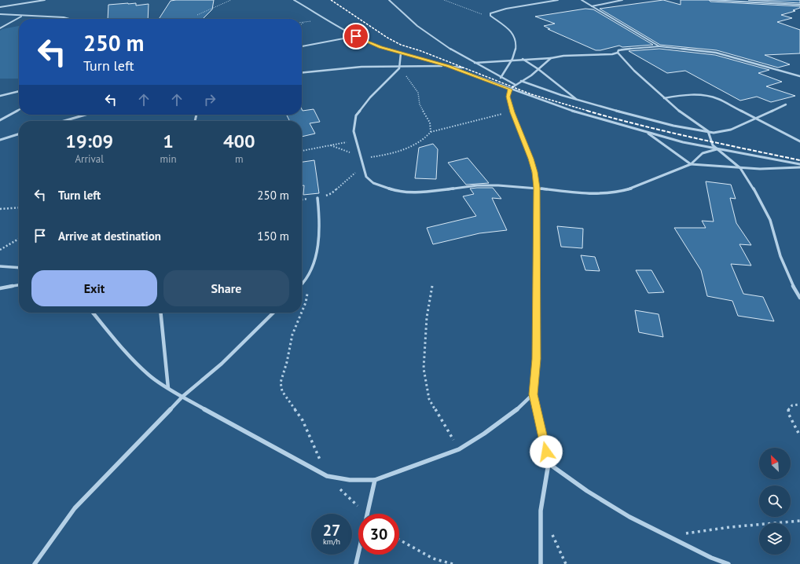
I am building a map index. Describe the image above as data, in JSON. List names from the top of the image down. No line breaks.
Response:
{"north":"top left","page":{"turn":["250 m","Turn left"],"eta":["19:09","Arrival","1","min","400","m"],"list":[{"name":"Turn left","value":"250 m"},{"name":"Arrive at destination","value":"150 m"}],"buttons":["Exit","Share"],"speed":"27 km/h","limit":"30"}}
